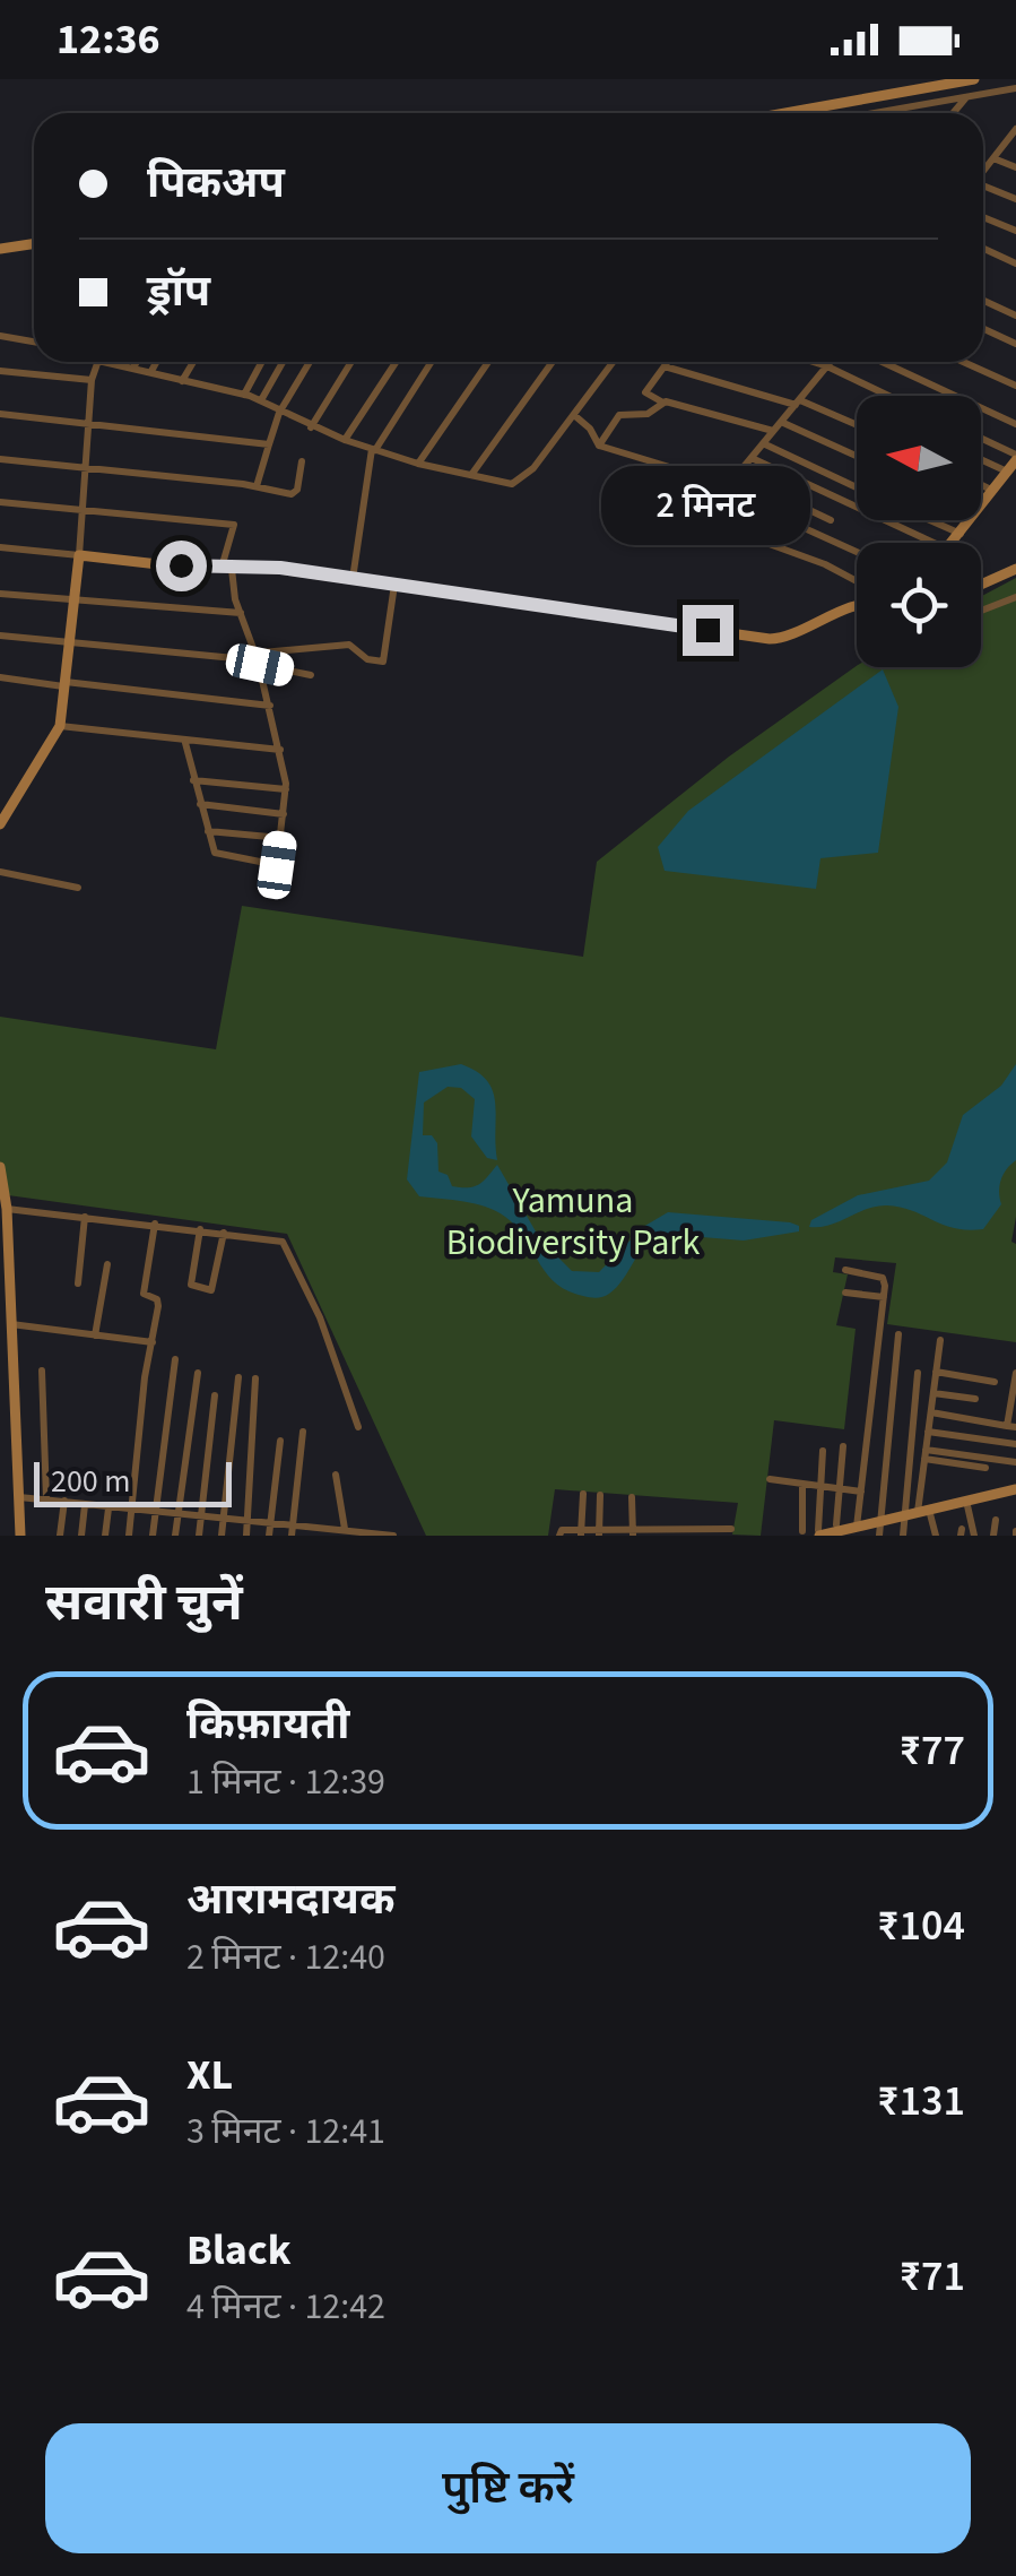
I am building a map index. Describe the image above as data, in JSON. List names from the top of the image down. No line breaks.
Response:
{"parks":["Yamuna Biodiversity Park"],"scale_bar":"200 m","north":"left","page":{"status":"12:36","banner":["पिकअप","ड्रॉप"],"bubble":"2 मिनट","scale":"200 m","heading":"सवारी चुनें","list":[{"name":"किफ़ायती","note":"1 मिनट · 12:39","value":"₹77"},{"name":"आरामदायक","note":"2 मिनट · 12:40","value":"₹104"},{"name":"XL","note":"3 मिनट · 12:41","value":"₹131"},{"name":"Black","note":"4 मिनट · 12:42","value":"₹71"}],"buttons":"पुष्टि करें"}}
